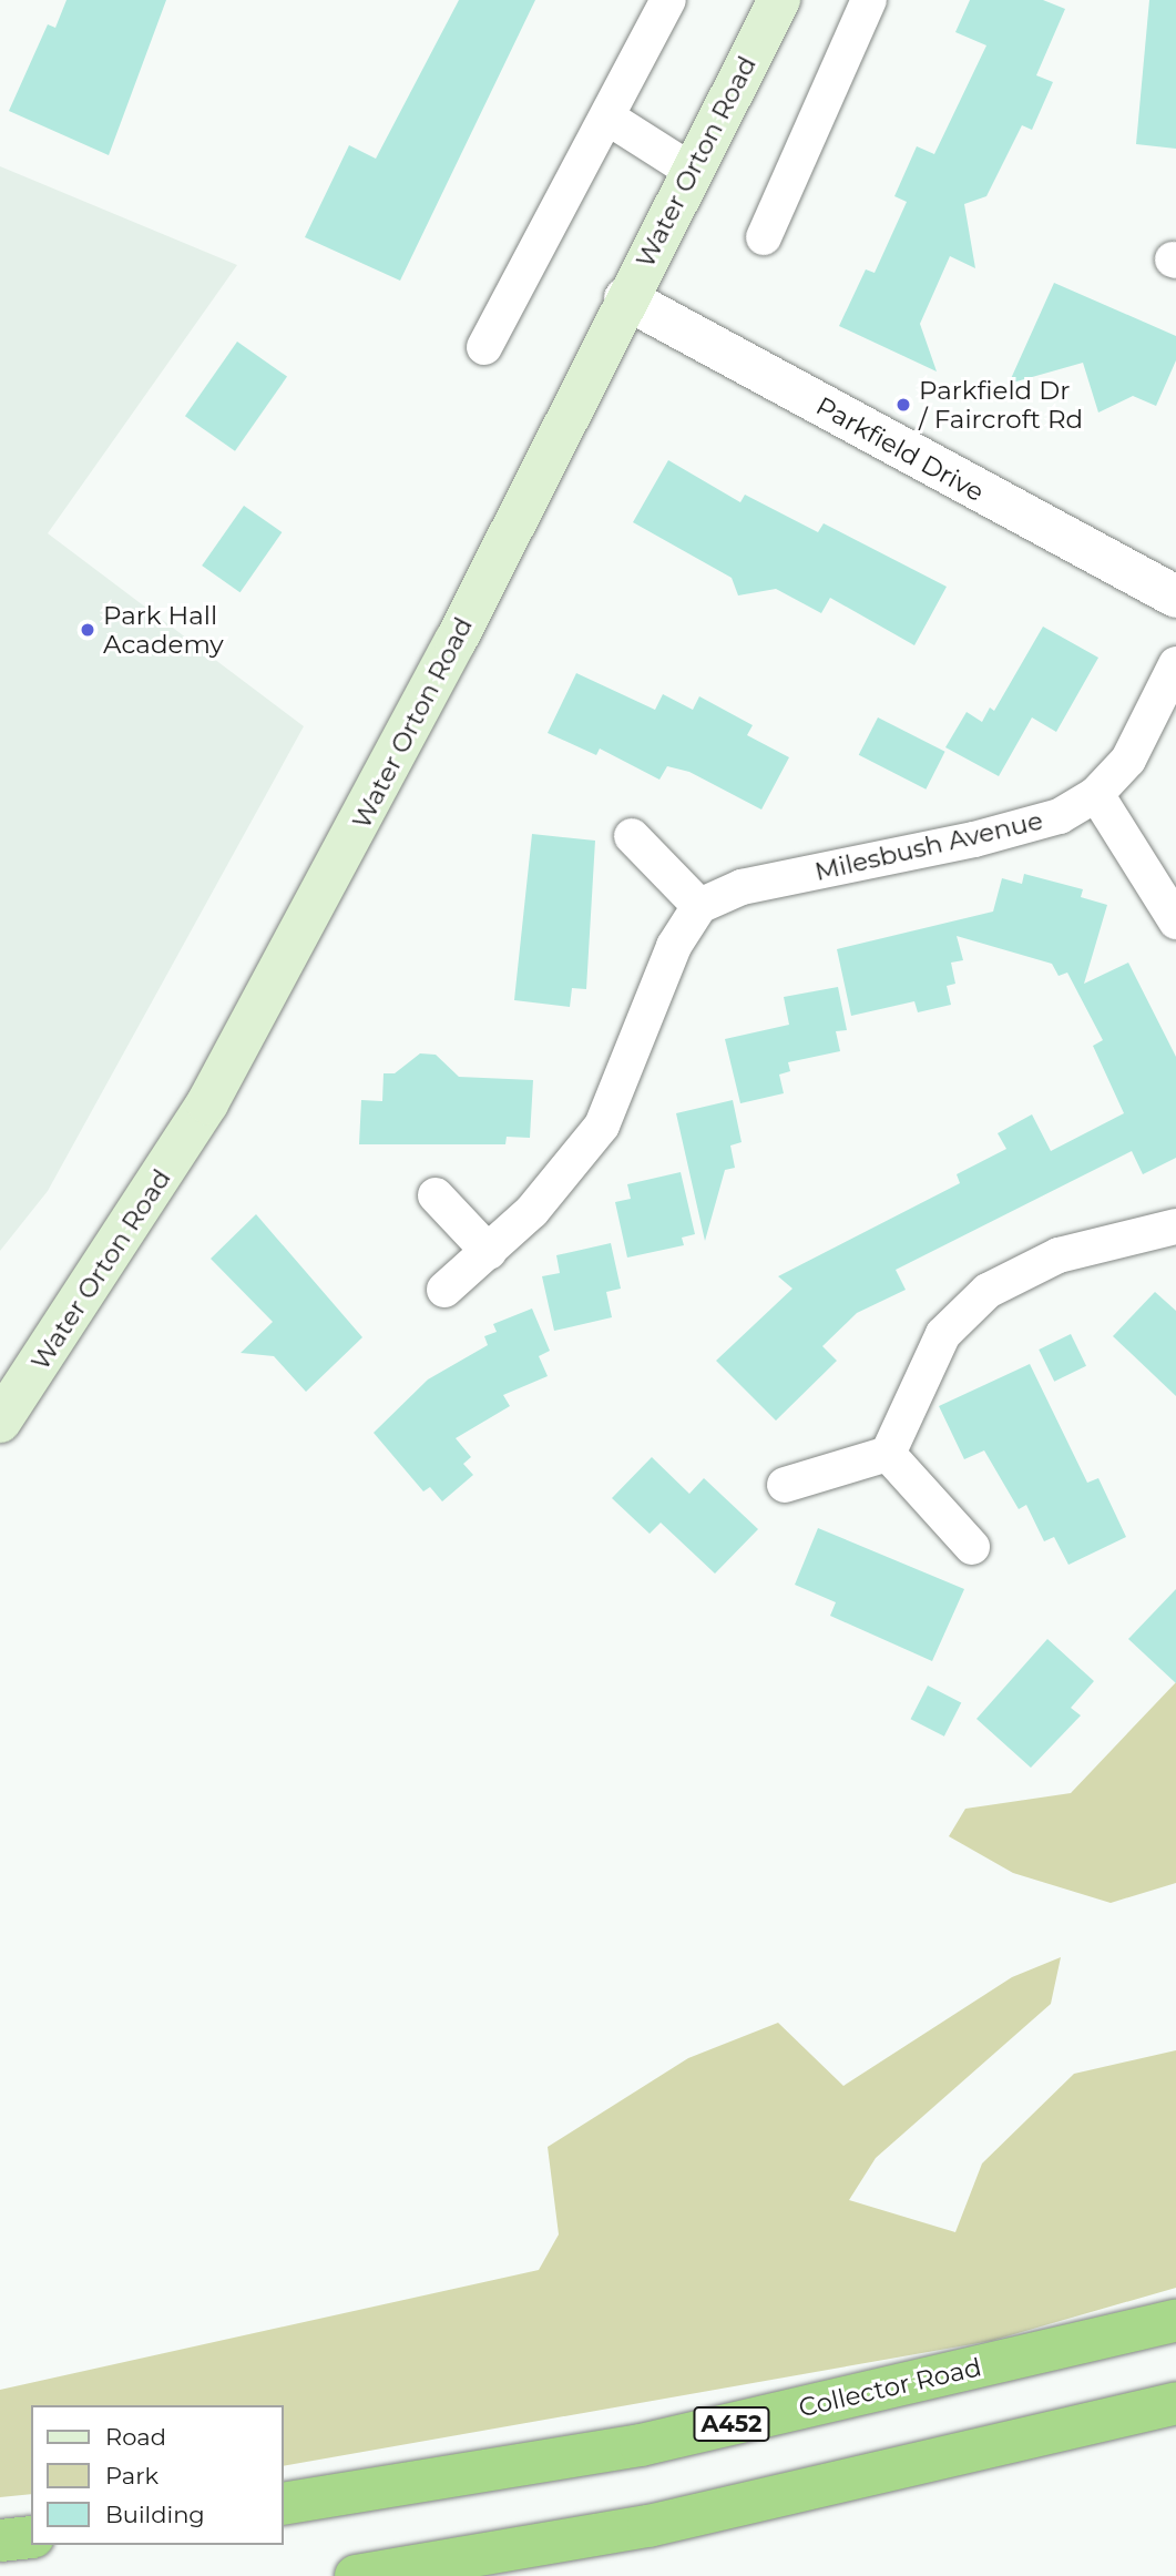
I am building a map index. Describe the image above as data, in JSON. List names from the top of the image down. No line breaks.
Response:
{"streets":{"highway":["Collector Road","A452"],"main road":["Water Orton Road"],"street":["Parkfield Drive","Milesbush Avenue"]},"crossings":[["Water Orton Road","Parkfield Drive"]],"places":["Parkfield Dr / Faircroft Rd","Park Hall Academy"],"legend":["Road","Park","Building"]}
